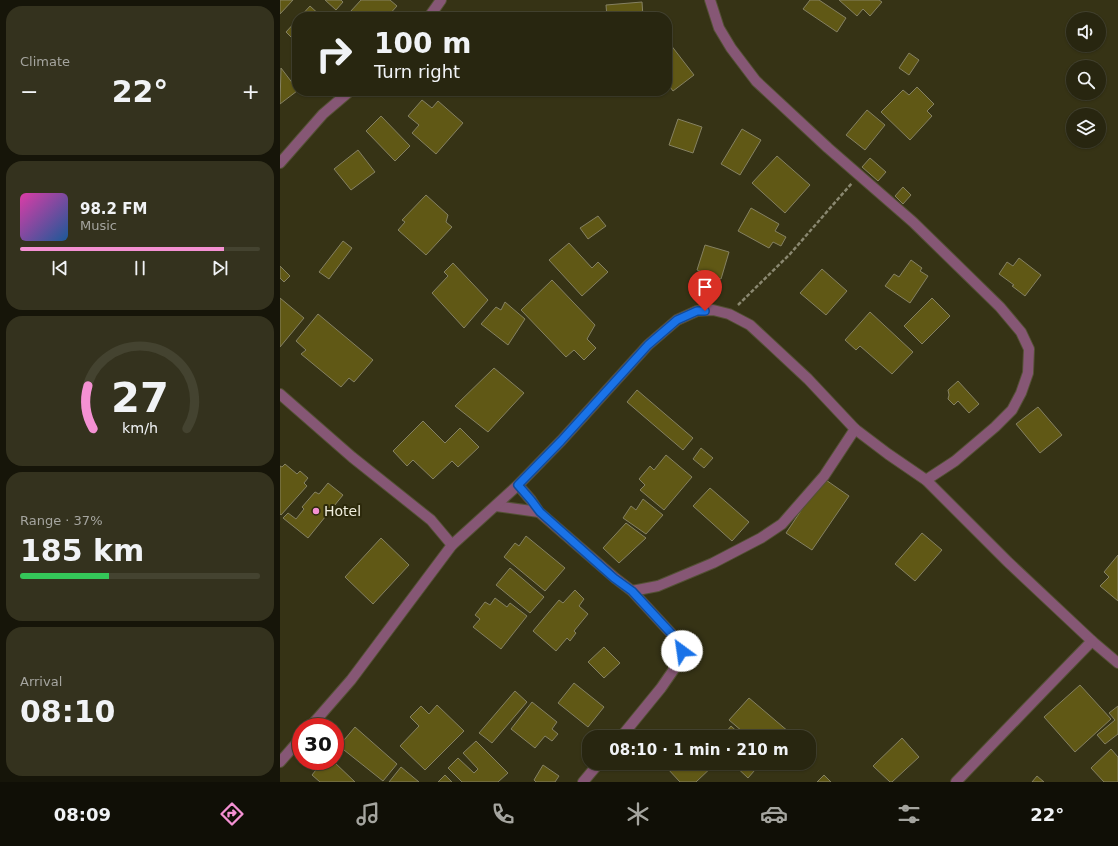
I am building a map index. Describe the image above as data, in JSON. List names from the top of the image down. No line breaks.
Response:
{"places":["Hotel"],"page":{"tile":["Climate",["Range · 37%","185 km"],["Arrival","08:10"]],"turn":["100 m","Turn right"],"heat":["−","22°","+"],"song":["98.2 FM","Music"],"limit":"30","trip":"08:10 · 1 min · 210 m","tabs":["08:09","22°"],"gauge":["27","km/h"]}}
